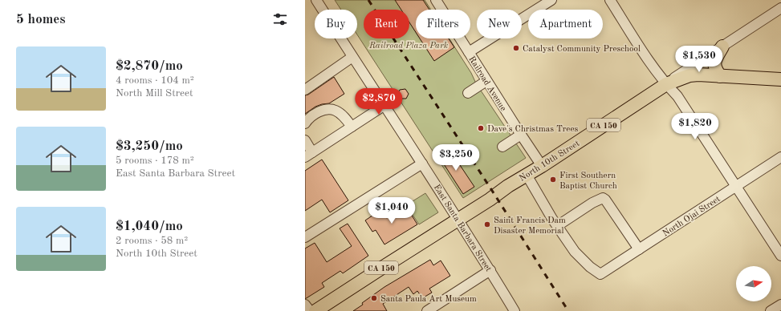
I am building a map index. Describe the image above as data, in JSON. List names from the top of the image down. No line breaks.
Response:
{"streets":{"main road":["CA 150","North 10th Street"],"street":["Railroad Avenue","North Ojai Street","East Santa Barbara Street"]},"crossings":[["Railroad Avenue","North 10th Street"],["CA 150","North 10th Street"],["North 10th Street","East Santa Barbara Street"]],"parks":["Railroad Plaza Park"],"places":["Catalyst Community Preschool","Dave's Christmas Trees","First Southern Baptist Church","Saint Francis Dam Disaster Memorial","Santa Paula Art Museum"],"north":"right","page":{"heading":"5 homes","chip":["Buy","Rent","Filters","New","Apartment"],"list":[{"name":"$2,870/mo","note":"4 rooms · 104 m² · North Mill Street"},{"name":"$3,250/mo","note":"5 rooms · 178 m² · East Santa Barbara Street"},{"name":"$1,040/mo","note":"2 rooms · 58 m² · North 10th Street"}],"price":["$1,530","$2,870","$1,820","$3,250","$1,040"]}}
